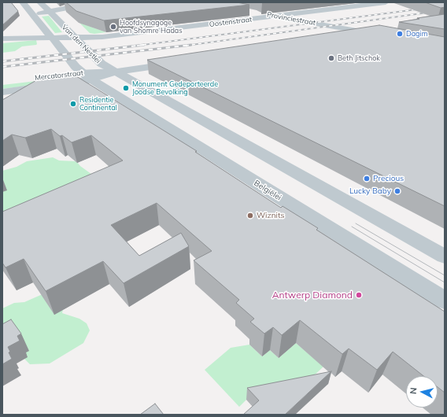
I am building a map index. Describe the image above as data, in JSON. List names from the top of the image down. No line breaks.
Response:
{"streets":{"street":["Provinciestraat","Oostenstraat","Van den Nestlei","Mercatorstraat","Belgiëlei"]},"crossings":[["Provinciestraat","Oostenstraat"],["Oostenstraat","Van den Nestlei"],["Van den Nestlei","Mercatorstraat"],["Mercatorstraat","Belgiëlei"]],"places":["Hoofdsynagoge van Shomre Hadas","Dagim","Beth Jitschok","Monument Gedeporteerde Joodse Bevolking","Residentie Continental","Precious","Lucky Baby","Wiznits","Antwerp Diamond"],"north":"left"}
